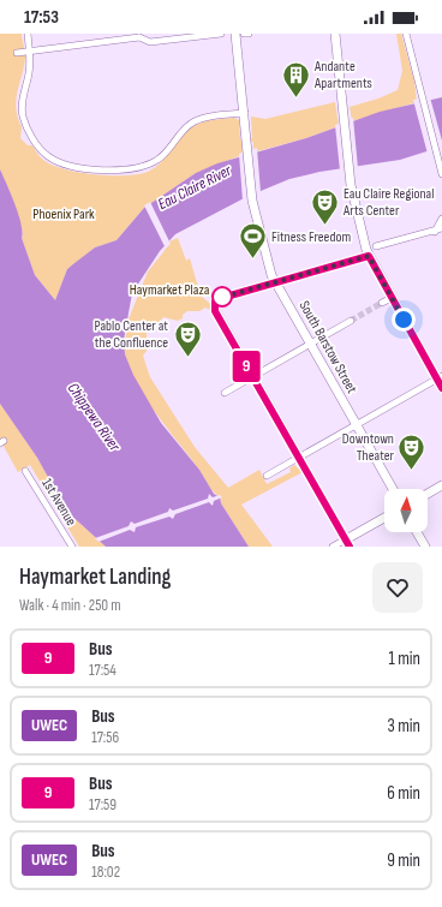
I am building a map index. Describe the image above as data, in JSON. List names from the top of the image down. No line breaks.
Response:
{"streets":{"street":["South Barstow Street","1st Avenue"]},"water":["Eau Claire River","Chippewa River"],"parks":["Phoenix Park","Haymarket Plaza"],"places":{"building":["Andante Apartments"],"theatre":["Eau Claire Regional Arts Center","Pablo Center at the Confluence","Downtown Theater"],"sports":["Fitness Freedom"]},"lines":["bus line 9"],"north":"top","page":{"status":"17:53","on_map":"9","heading":["Haymarket Landing","Walk · 4 min · 250 m"],"list":[{"mark":"9","name":"Bus","note":"17:54","value":"1 min"},{"mark":"UWEC","name":"Bus","note":"17:56","value":"3 min"},{"mark":"9","name":"Bus","note":"17:59","value":"6 min"},{"mark":"UWEC","name":"Bus","note":"18:02","value":"9 min"}]}}
